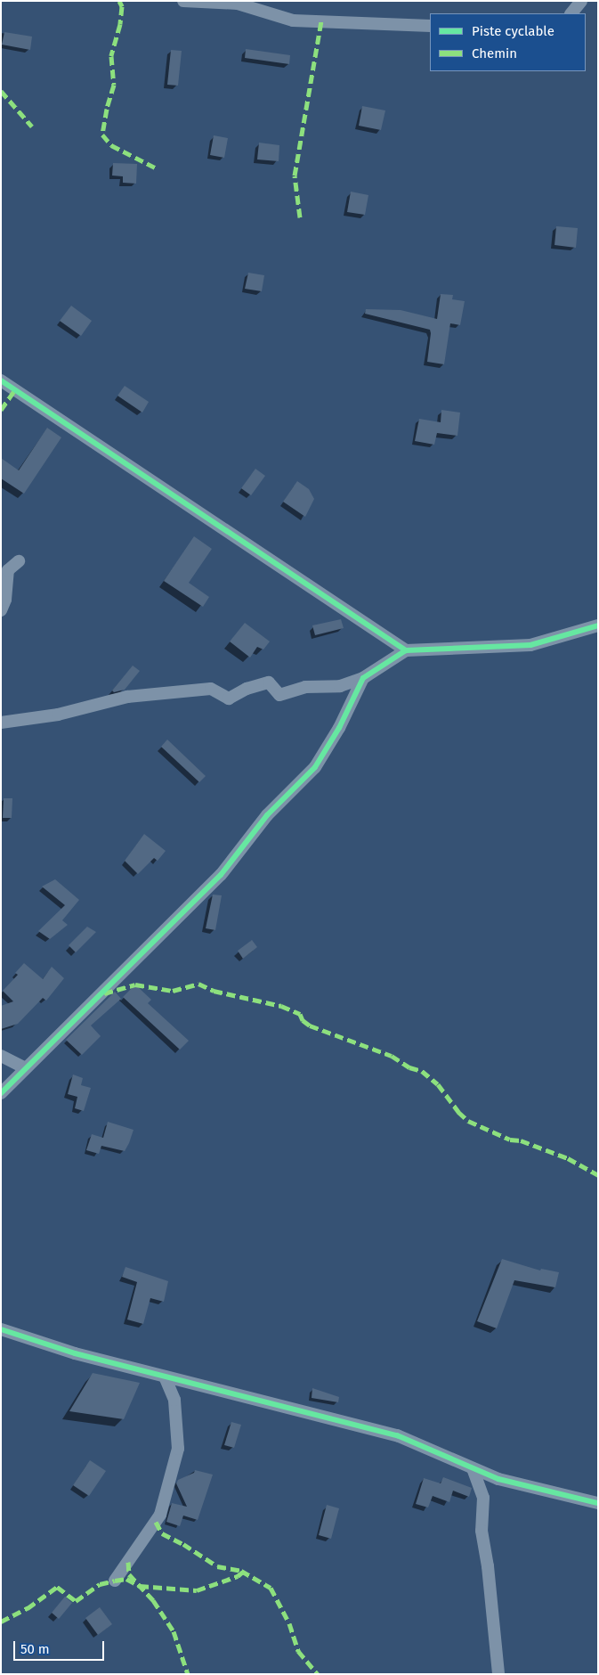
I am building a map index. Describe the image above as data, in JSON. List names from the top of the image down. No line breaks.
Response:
{"legend":["Piste cyclable","Chemin"],"scale_bar":"50 m"}
